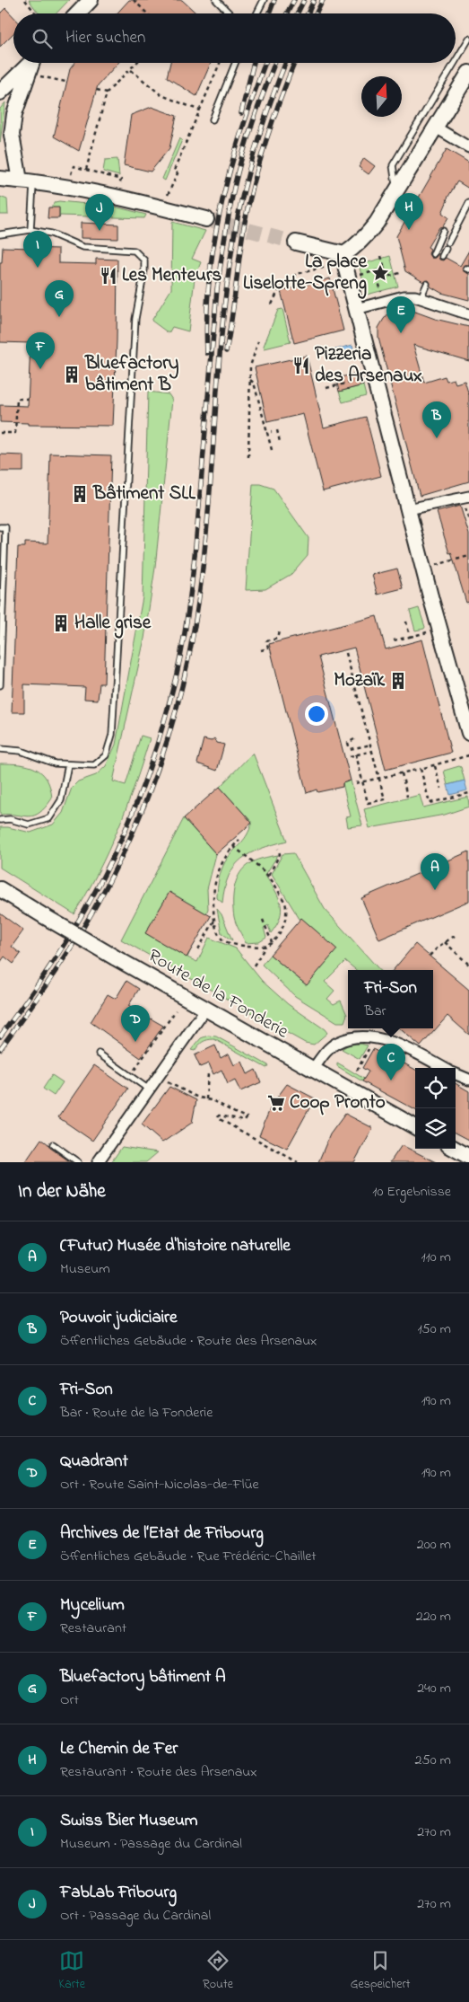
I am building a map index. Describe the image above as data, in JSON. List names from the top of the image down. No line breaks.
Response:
{"streets":{"main road":["Route de la Fonderie"]},"places":{"place":["La place Liselotte-Spreng"],"restaurant":["Les Menteurs","Pizzeria des Arsenaux"],"building":["Bluefactory bâtiment B","Bâtiment SLL","Halle grise","Mozaïk"],"supermarket":["Coop Pronto"]},"north":"top","page":{"search":"Hier suchen","pins":["H","J","I","G","E","F","B","A","D","C"],"popup":["Fri-Son","Bar"],"heading":["In der Nähe","10 Ergebnisse"],"list":[{"mark":"A","name":"(Futur) Musée d'histoire naturelle","note":"Museum","value":"110 m"},{"mark":"B","name":"Pouvoir judiciaire","note":"Öffentliches Gebäude · Route des Arsenaux","value":"150 m"},{"mark":"C","name":"Fri-Son","note":"Bar · Route de la Fonderie","value":"190 m"},{"mark":"D","name":"Quadrant","note":"Ort · Route Saint-Nicolas-de-Flüe","value":"190 m"},{"mark":"E","name":"Archives de l‘Etat de Fribourg","note":"Öffentliches Gebäude · Rue Frédéric-Chaillet","value":"200 m"},{"mark":"F","name":"Mycelium","note":"Restaurant","value":"220 m"},{"mark":"G","name":"Bluefactory bâtiment A","note":"Ort","value":"240 m"},{"mark":"H","name":"Le Chemin de Fer","note":"Restaurant · Route des Arsenaux","value":"250 m"},{"mark":"I","name":"Swiss Bier Museum","note":"Museum · Passage du Cardinal","value":"270 m"},{"mark":"J","name":"FabLab Fribourg","note":"Ort · Passage du Cardinal","value":"270 m"}],"nav":["Karte","Route","Gespeichert"]}}
